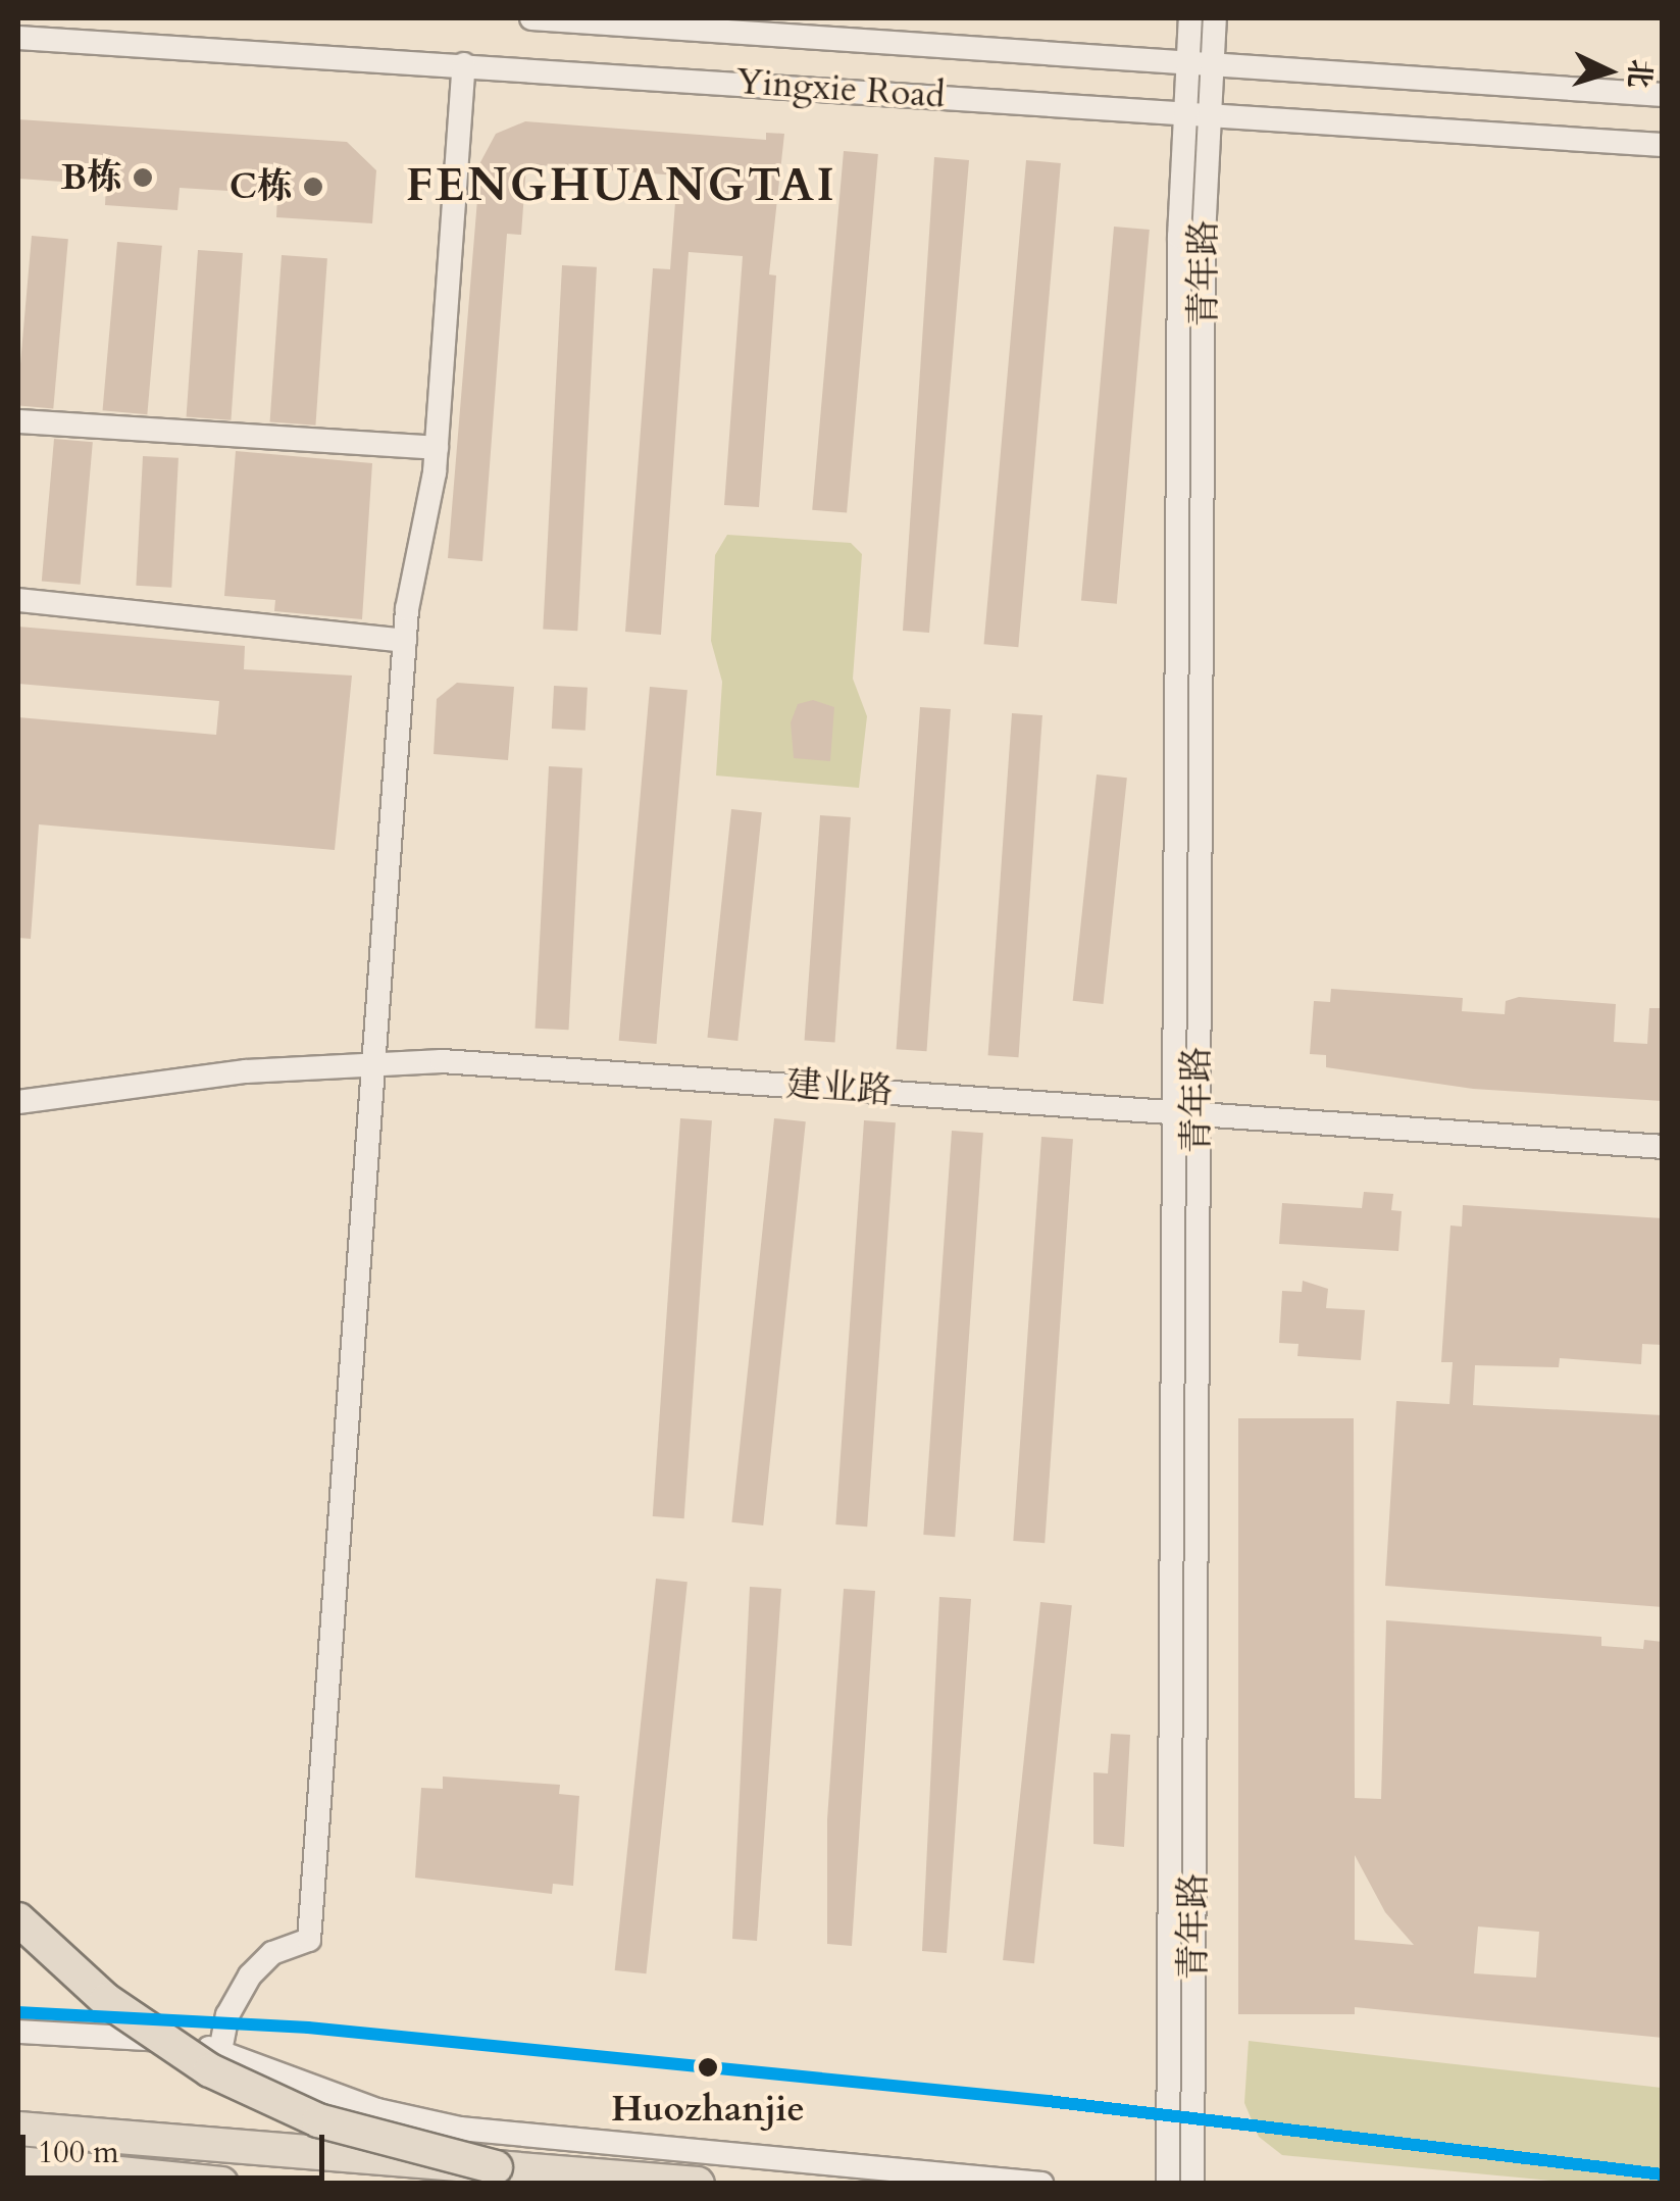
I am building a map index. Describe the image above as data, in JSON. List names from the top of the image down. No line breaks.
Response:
{"streets":{"street":["Yingxie Road","青年路","建业路"]},"crossings":[["Yingxie Road","青年路"],["青年路","建业路"]],"districts":["FENGHUANGTAI"],"places":["B栋","C栋","Huozhanjie"],"scale_bar":"100 m","north":"right"}
